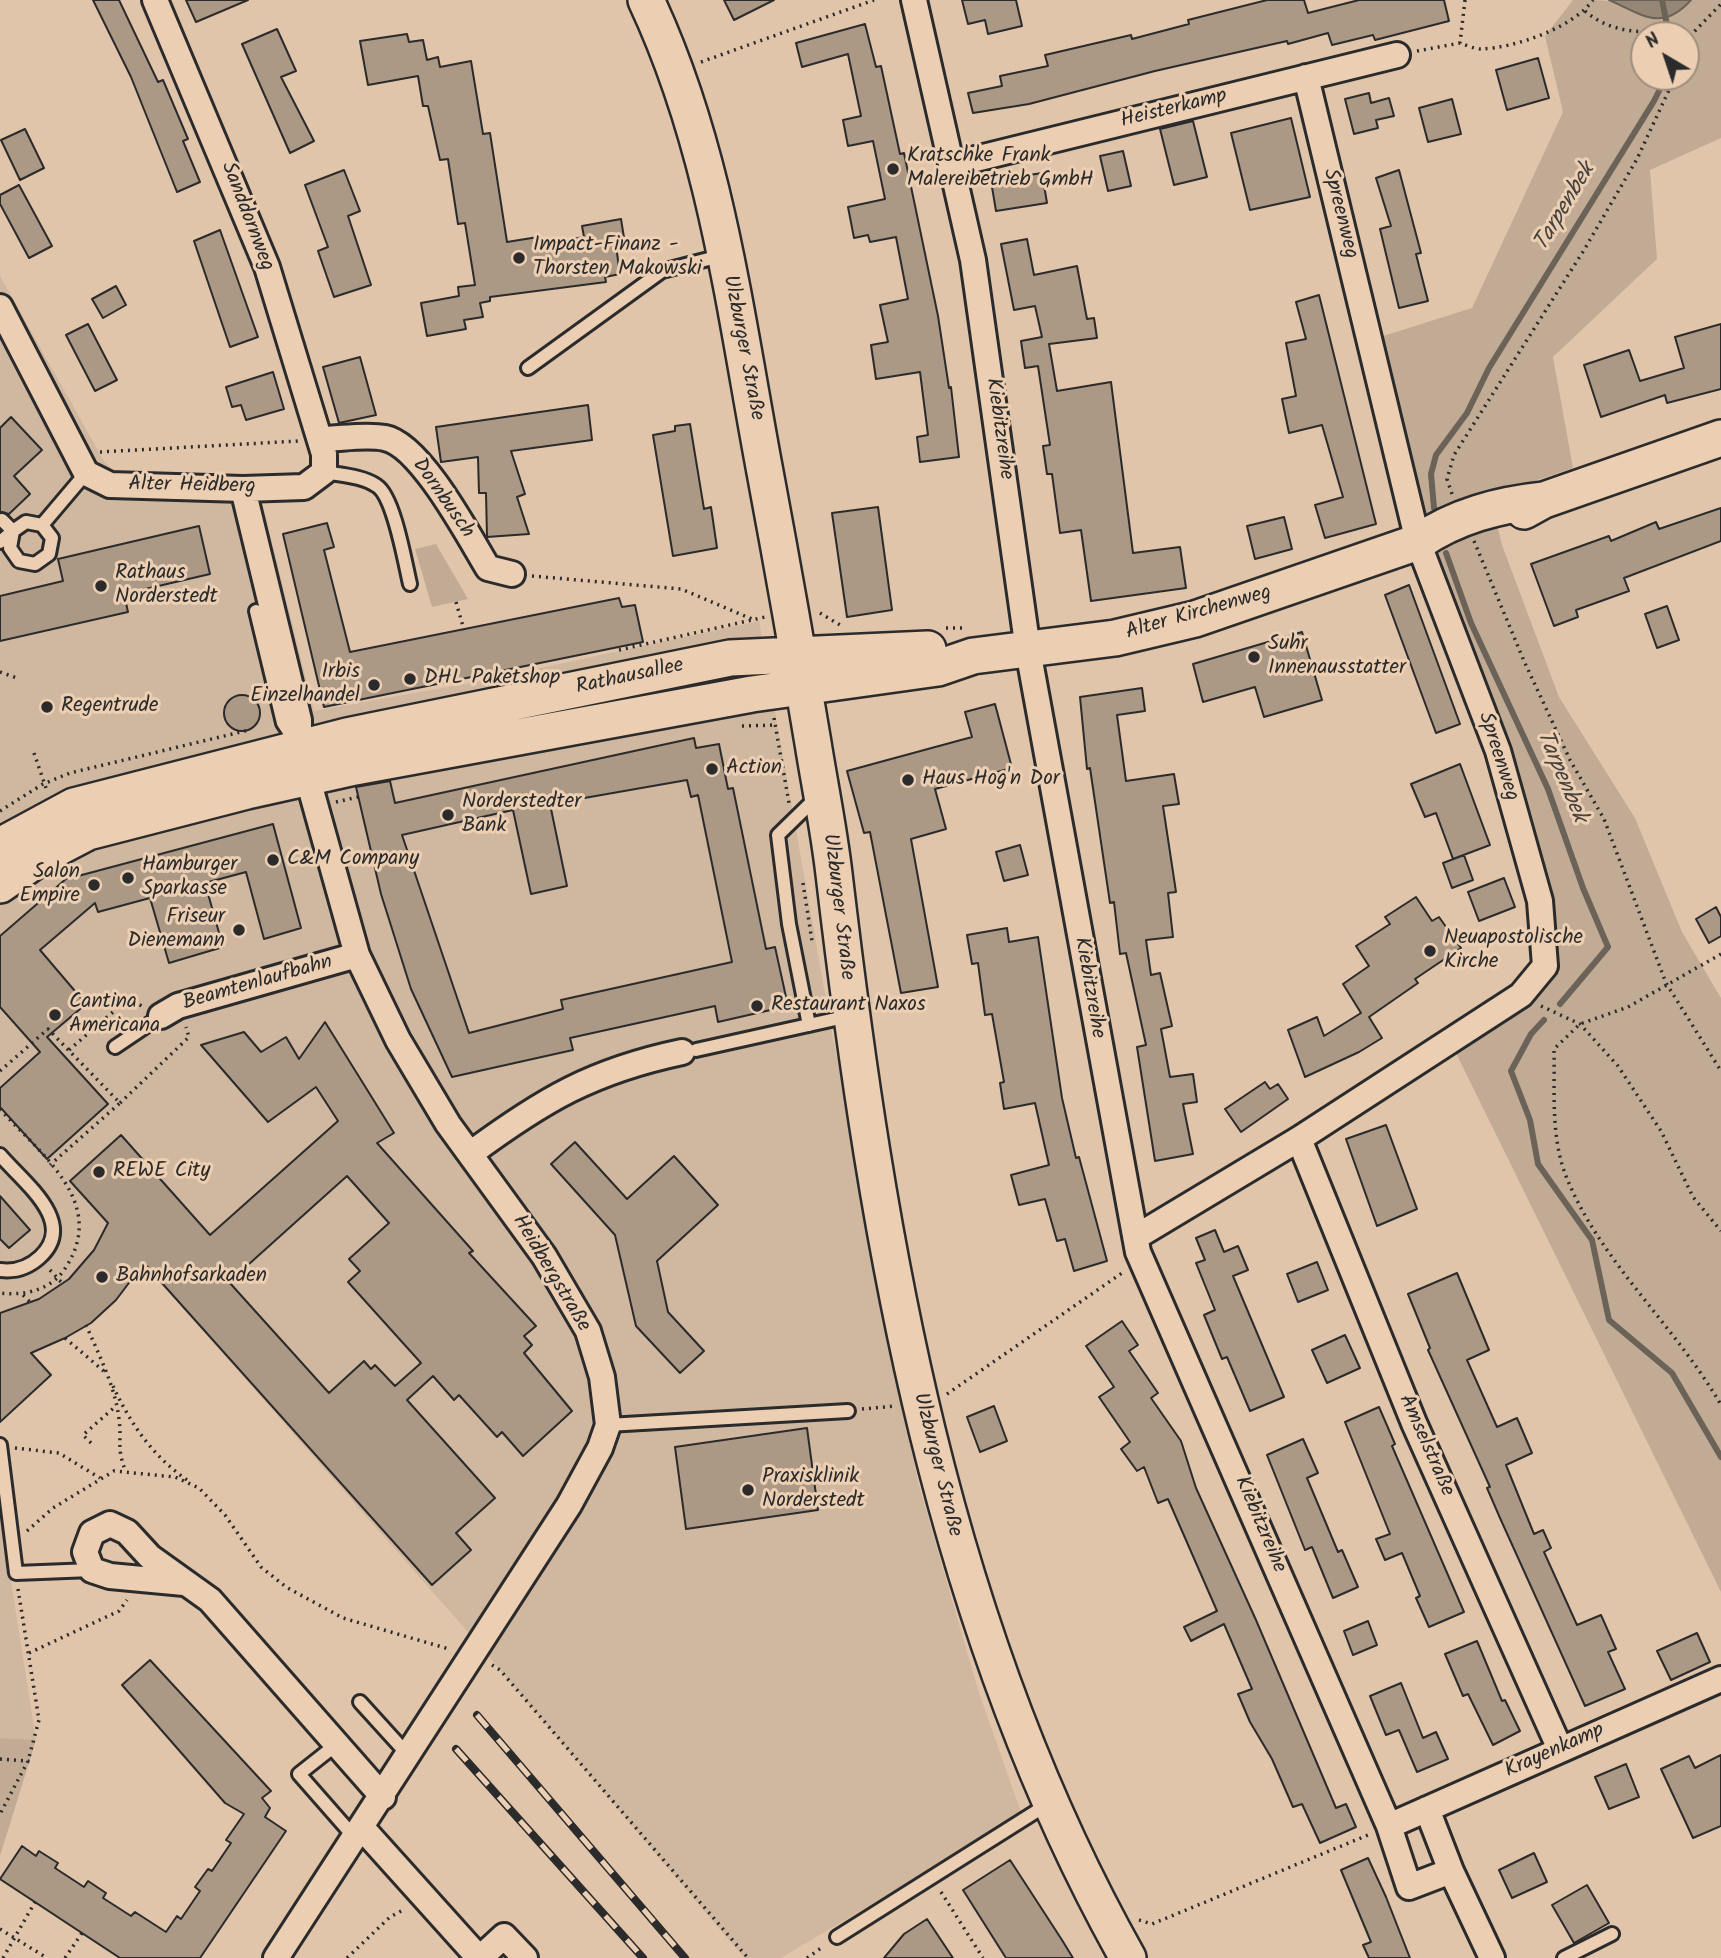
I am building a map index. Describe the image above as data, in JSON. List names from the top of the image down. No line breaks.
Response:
{"streets":{"main road":["Ulzburger Straße","Alter Kirchenweg","Rathausallee"],"street":["Heisterkamp","Spreenweg","Sanddornweg","Kiebitzreihe","Alter Heidberg","Dornbusch","Beamtenlaufbahn","Heidbergstraße","Amselstraße","Krayenkamp"]},"crossings":[["Heisterkamp","Spreenweg"],["Heisterkamp","Kiebitzreihe"],["Spreenweg","Kiebitzreihe"],["Spreenweg","Alter Kirchenweg"],["Spreenweg","Amselstraße"],["Sanddornweg","Dornbusch"],["Ulzburger Straße","Alter Kirchenweg"],["Ulzburger Straße","Rathausallee"],["Kiebitzreihe","Alter Kirchenweg"],["Kiebitzreihe","Krayenkamp"],["Alter Kirchenweg","Rathausallee"],["Rathausallee","Heidbergstraße"],["Beamtenlaufbahn","Heidbergstraße"],["Amselstraße","Krayenkamp"]],"water":["Tarpenbek"],"places":["Kratschke Frank Malereibetrieb GmbH","Impact-Finanz - Thorsten Makowski","Rathaus Norderstedt","Suhr Innenausstatter","DHL Paketshop","Irbis Einzelhandel","Regentrude","Action","Haus Hog'n Dor","Norderstedter Bank","C&M Company","Hamburger Sparkasse","Salon Empire","Friseur Dienemann","Neuapostolische Kirche","Restaurant Naxos","Cantina Americana","REWE City","Bahnhofsarkaden","Praxisklinik Norderstedt"],"north":"top left"}
